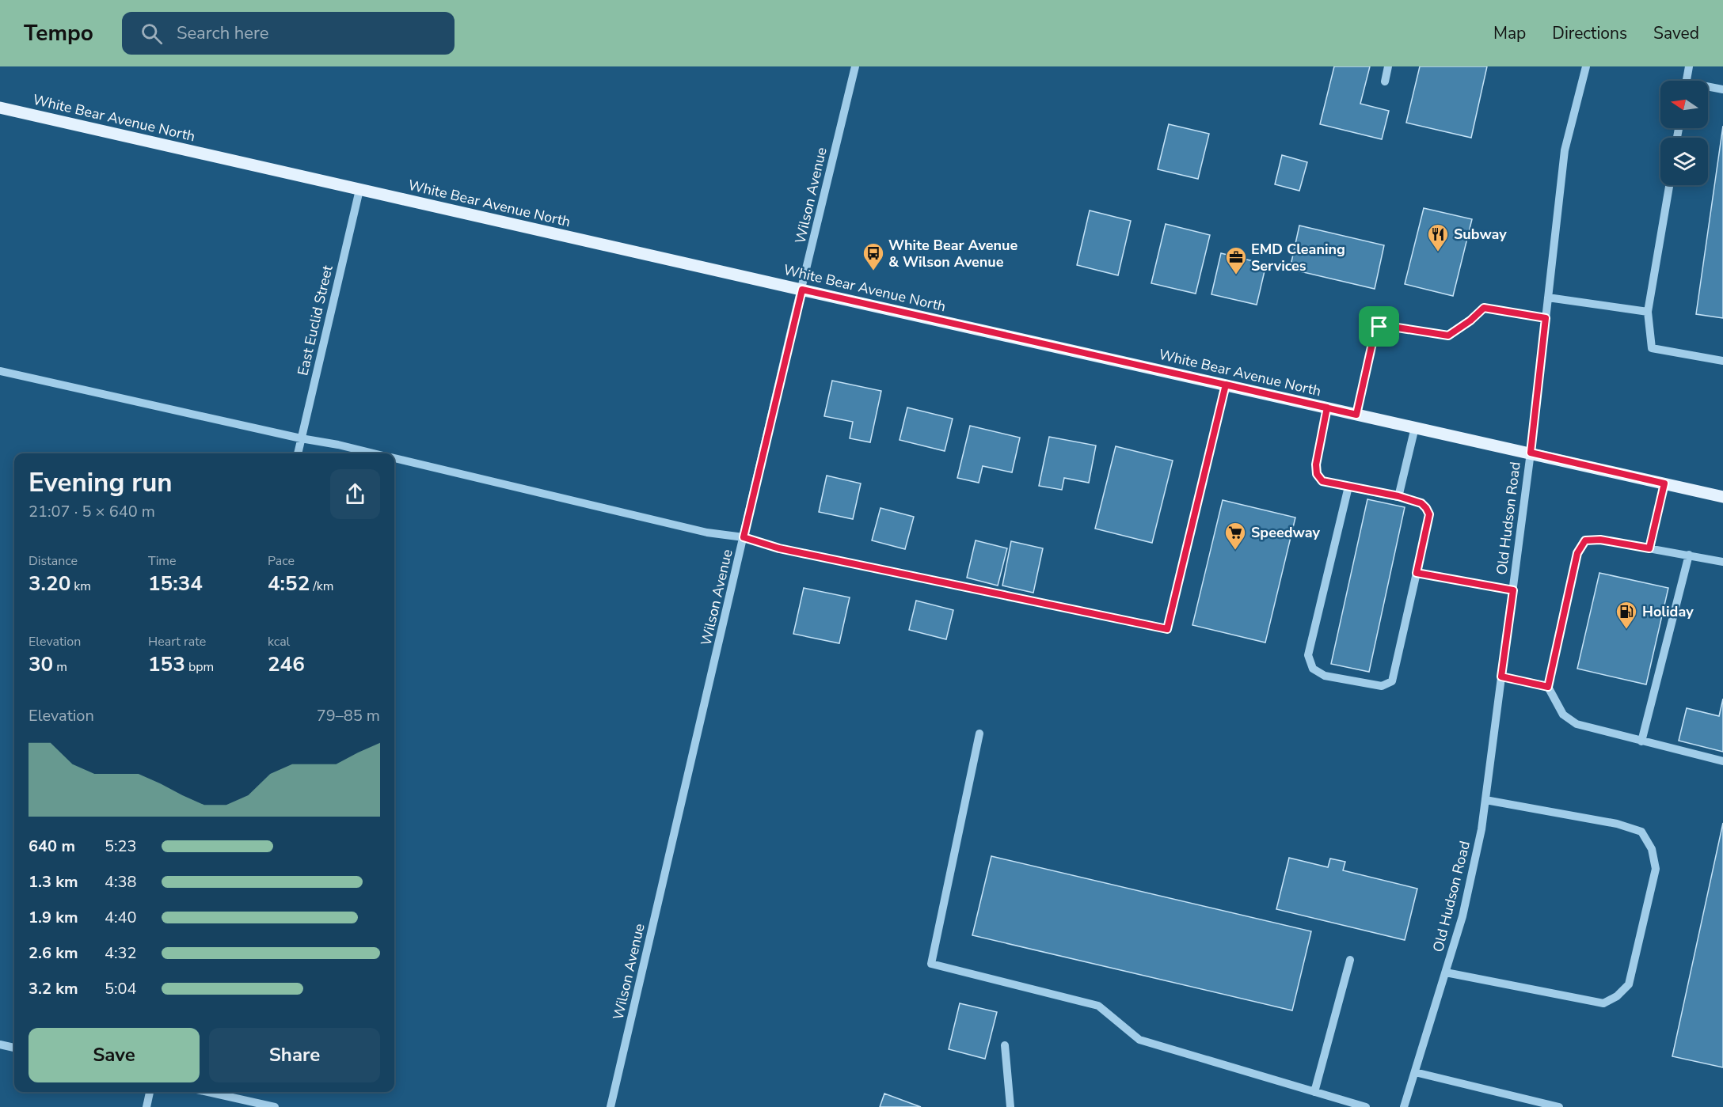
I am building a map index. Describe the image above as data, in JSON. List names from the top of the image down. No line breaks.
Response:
{"streets":{"main road":["White Bear Avenue North"],"street":["Wilson Avenue","East Euclid Street","Old Hudson Road"]},"crossings":[["White Bear Avenue North","Wilson Avenue"],["White Bear Avenue North","East Euclid Street"],["White Bear Avenue North","Old Hudson Road"]],"places":{"restaurant":["Subway"],"bus stop":["White Bear Avenue & Wilson Avenue"],"office":["EMD Cleaning Services"],"supermarket":["Speedway"],"fuel station":["Holiday"]},"north":"left","page":{"header":"Tempo","search":"Search here","nav":["Map","Directions","Saved"],"heading":["Evening run","21:07 · 5 × 640 m"],"stats":[["Distance","3.20 km"],["Time","15:34"],["Pace","4:52 /km"],["Elevation","30 m"],["Heart rate","153 bpm"],["kcal","246"]],"chart":["Elevation","79–85 m"],"list":[{"name":"640 m","note":"5:23"},{"name":"1.3 km","note":"4:38"},{"name":"1.9 km","note":"4:40"},{"name":"2.6 km","note":"4:32"},{"name":"3.2 km","note":"5:04"}],"buttons":["Save","Share"]}}
